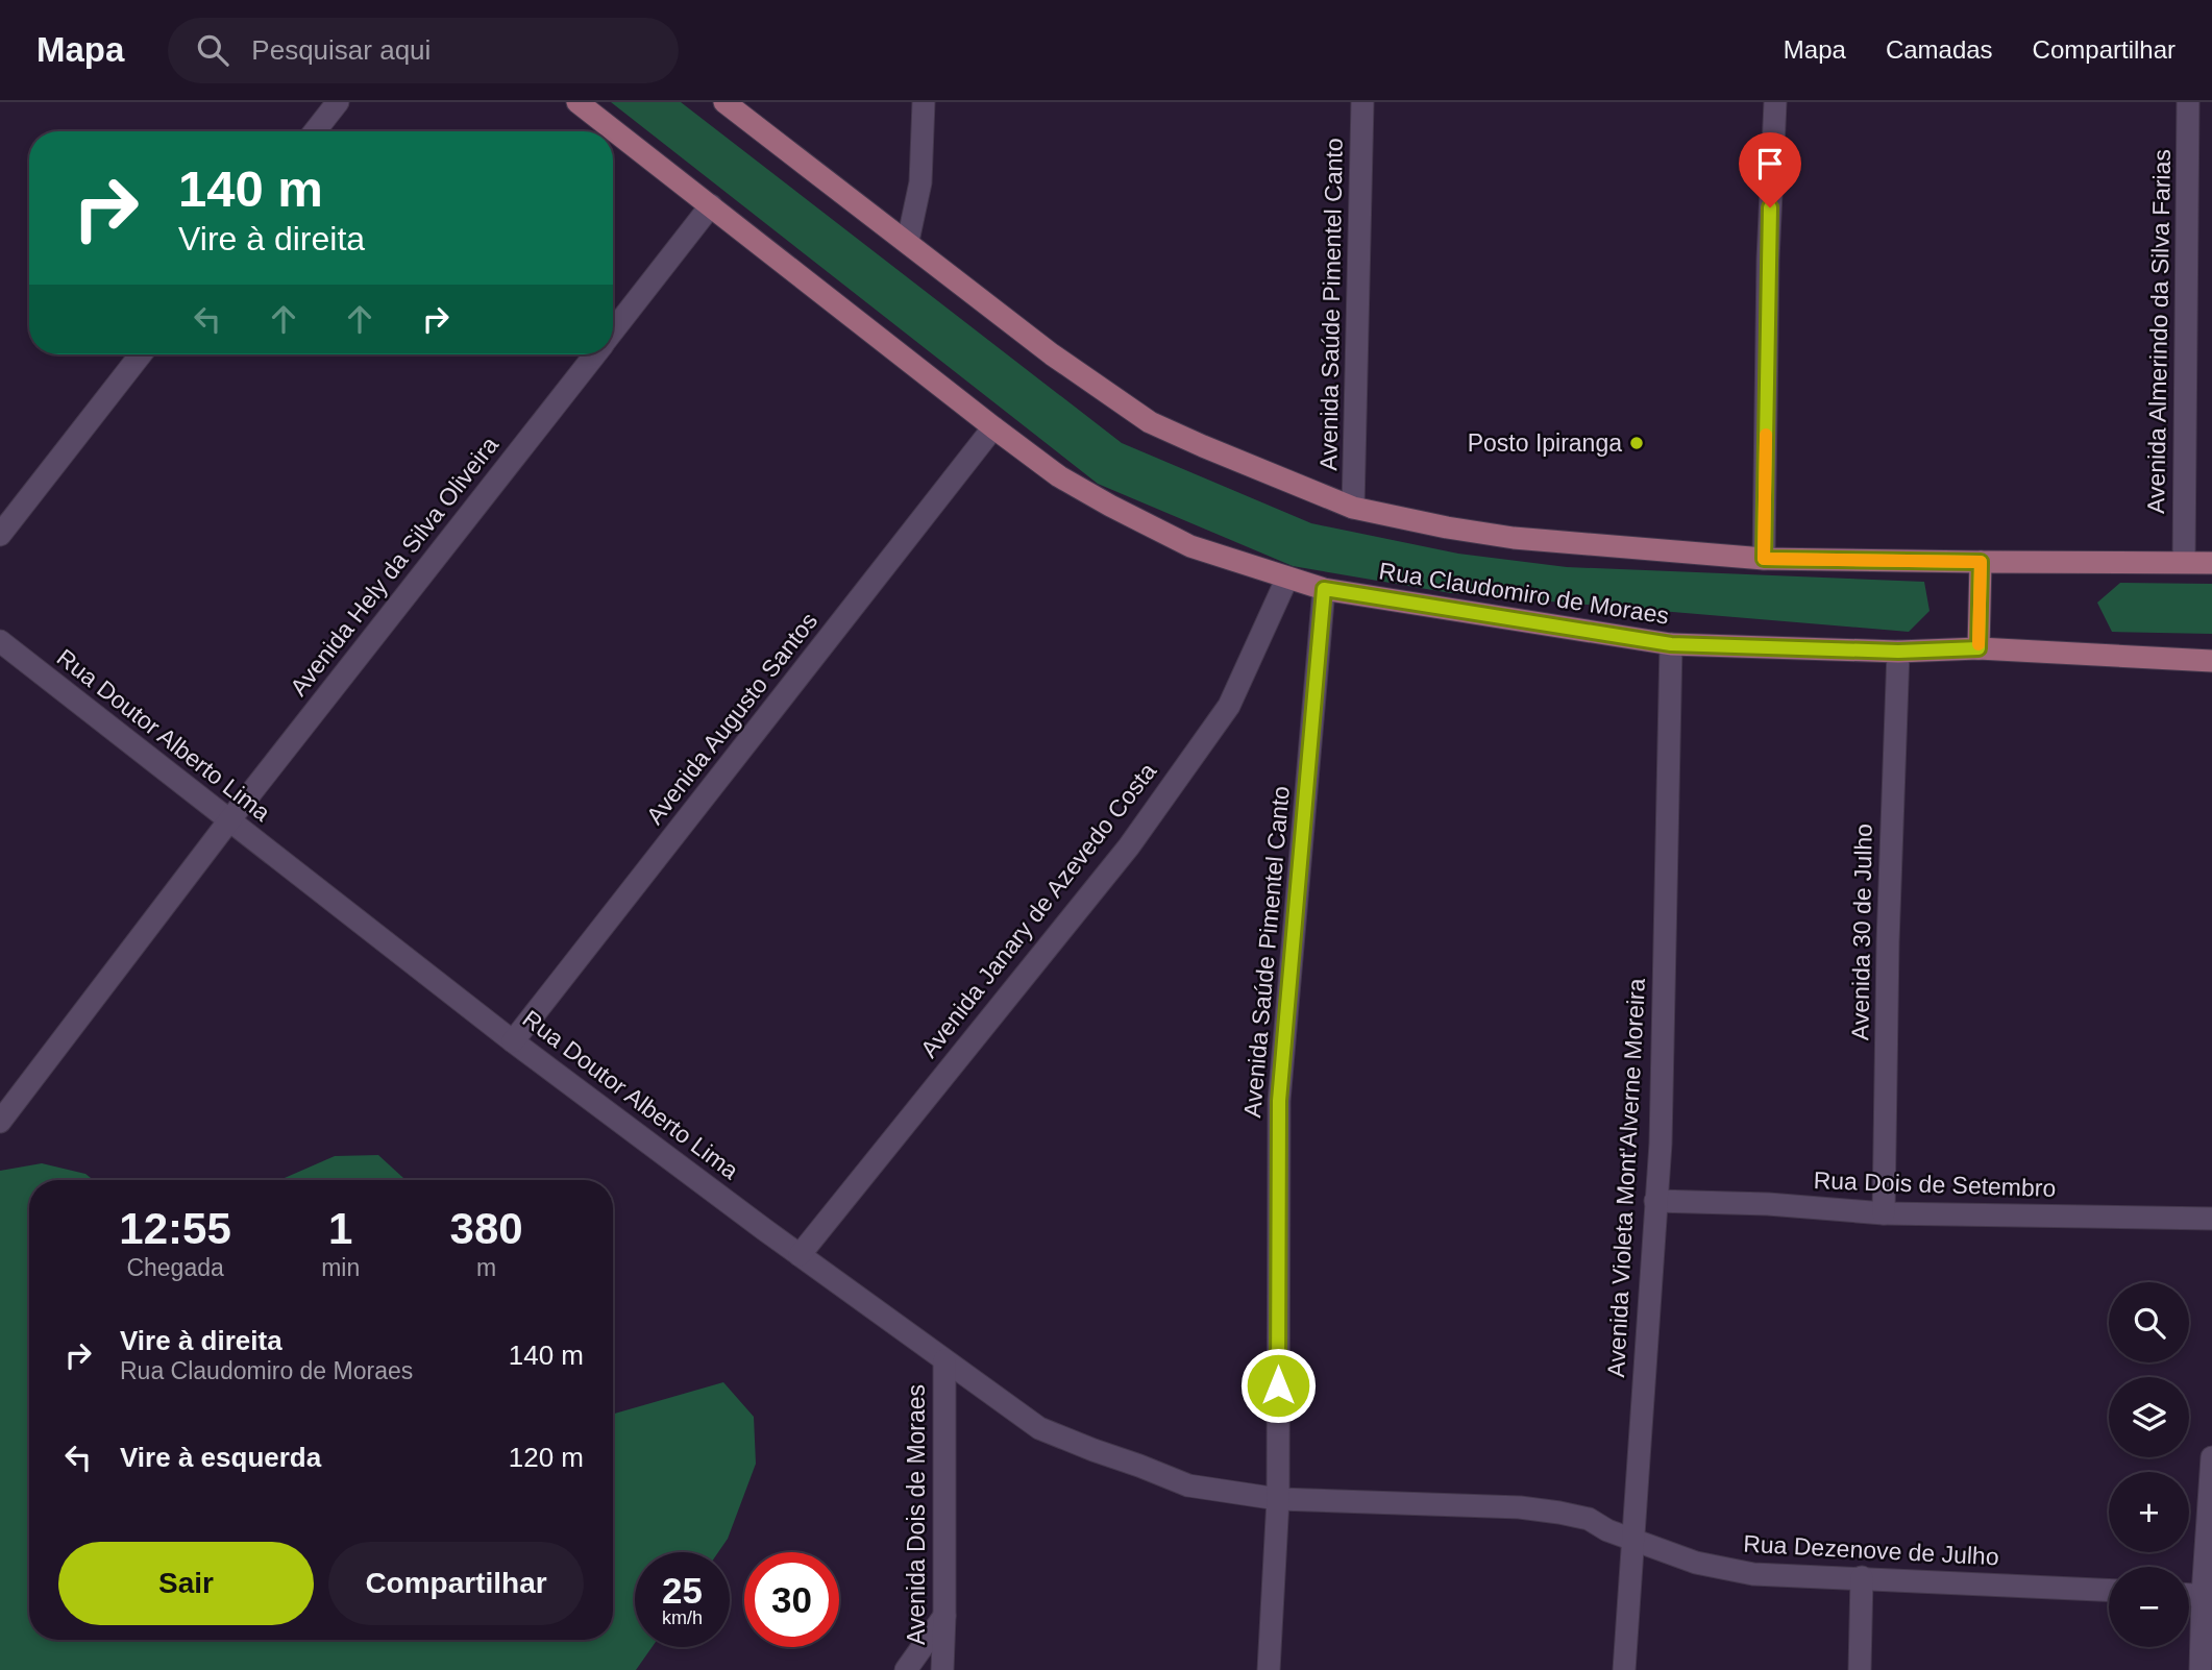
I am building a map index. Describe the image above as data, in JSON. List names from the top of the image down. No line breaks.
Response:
{"streets":{"main road":["Rua Claudomiro de Moraes"],"street":["Avenida Saúde Pimentel Canto","Avenida Almerindo da Silva Farias","Avenida Hely da Silva Oliveira","Avenida Augusto Santos","Rua Doutor Alberto Lima","Avenida Janary de Azevedo Costa","Avenida 30 de Julho","Avenida Violeta Mont'Alverne Moreira","Rua Dois de Setembro","Avenida Dois de Moraes","Rua Dezenove de Julho"]},"crossings":[["Avenida Saúde Pimentel Canto","Rua Claudomiro de Moraes"],["Avenida Saúde Pimentel Canto","Rua Doutor Alberto Lima"],["Avenida Saúde Pimentel Canto","Rua Dezenove de Julho"],["Avenida Hely da Silva Oliveira","Rua Claudomiro de Moraes"],["Avenida Hely da Silva Oliveira","Rua Doutor Alberto Lima"],["Rua Claudomiro de Moraes","Avenida Augusto Santos"],["Rua Claudomiro de Moraes","Avenida Janary de Azevedo Costa"],["Rua Claudomiro de Moraes","Avenida 30 de Julho"],["Rua Claudomiro de Moraes","Avenida Violeta Mont'Alverne Moreira"],["Avenida Augusto Santos","Rua Doutor Alberto Lima"],["Rua Doutor Alberto Lima","Avenida Janary de Azevedo Costa"],["Rua Doutor Alberto Lima","Avenida Dois de Moraes"],["Rua Doutor Alberto Lima","Rua Dezenove de Julho"],["Avenida 30 de Julho","Rua Dois de Setembro"],["Avenida Violeta Mont'Alverne Moreira","Rua Dois de Setembro"],["Avenida Violeta Mont'Alverne Moreira","Rua Dezenove de Julho"]],"places":["Posto Ipiranga"],"page":{"header":"Mapa","search":"Pesquisar aqui","nav":["Mapa","Camadas","Compartilhar"],"turn":["140 m","Vire à direita"],"eta":["12:55","Chegada","1","min","380","m"],"map_buttons":["+","−"],"list":[{"name":"Vire à direita","note":"Rua Claudomiro de Moraes","value":"140 m"},{"name":"Vire à esquerda","value":"120 m"}],"buttons":["Sair","Compartilhar"],"speed":"25 km/h","limit":"30"}}
